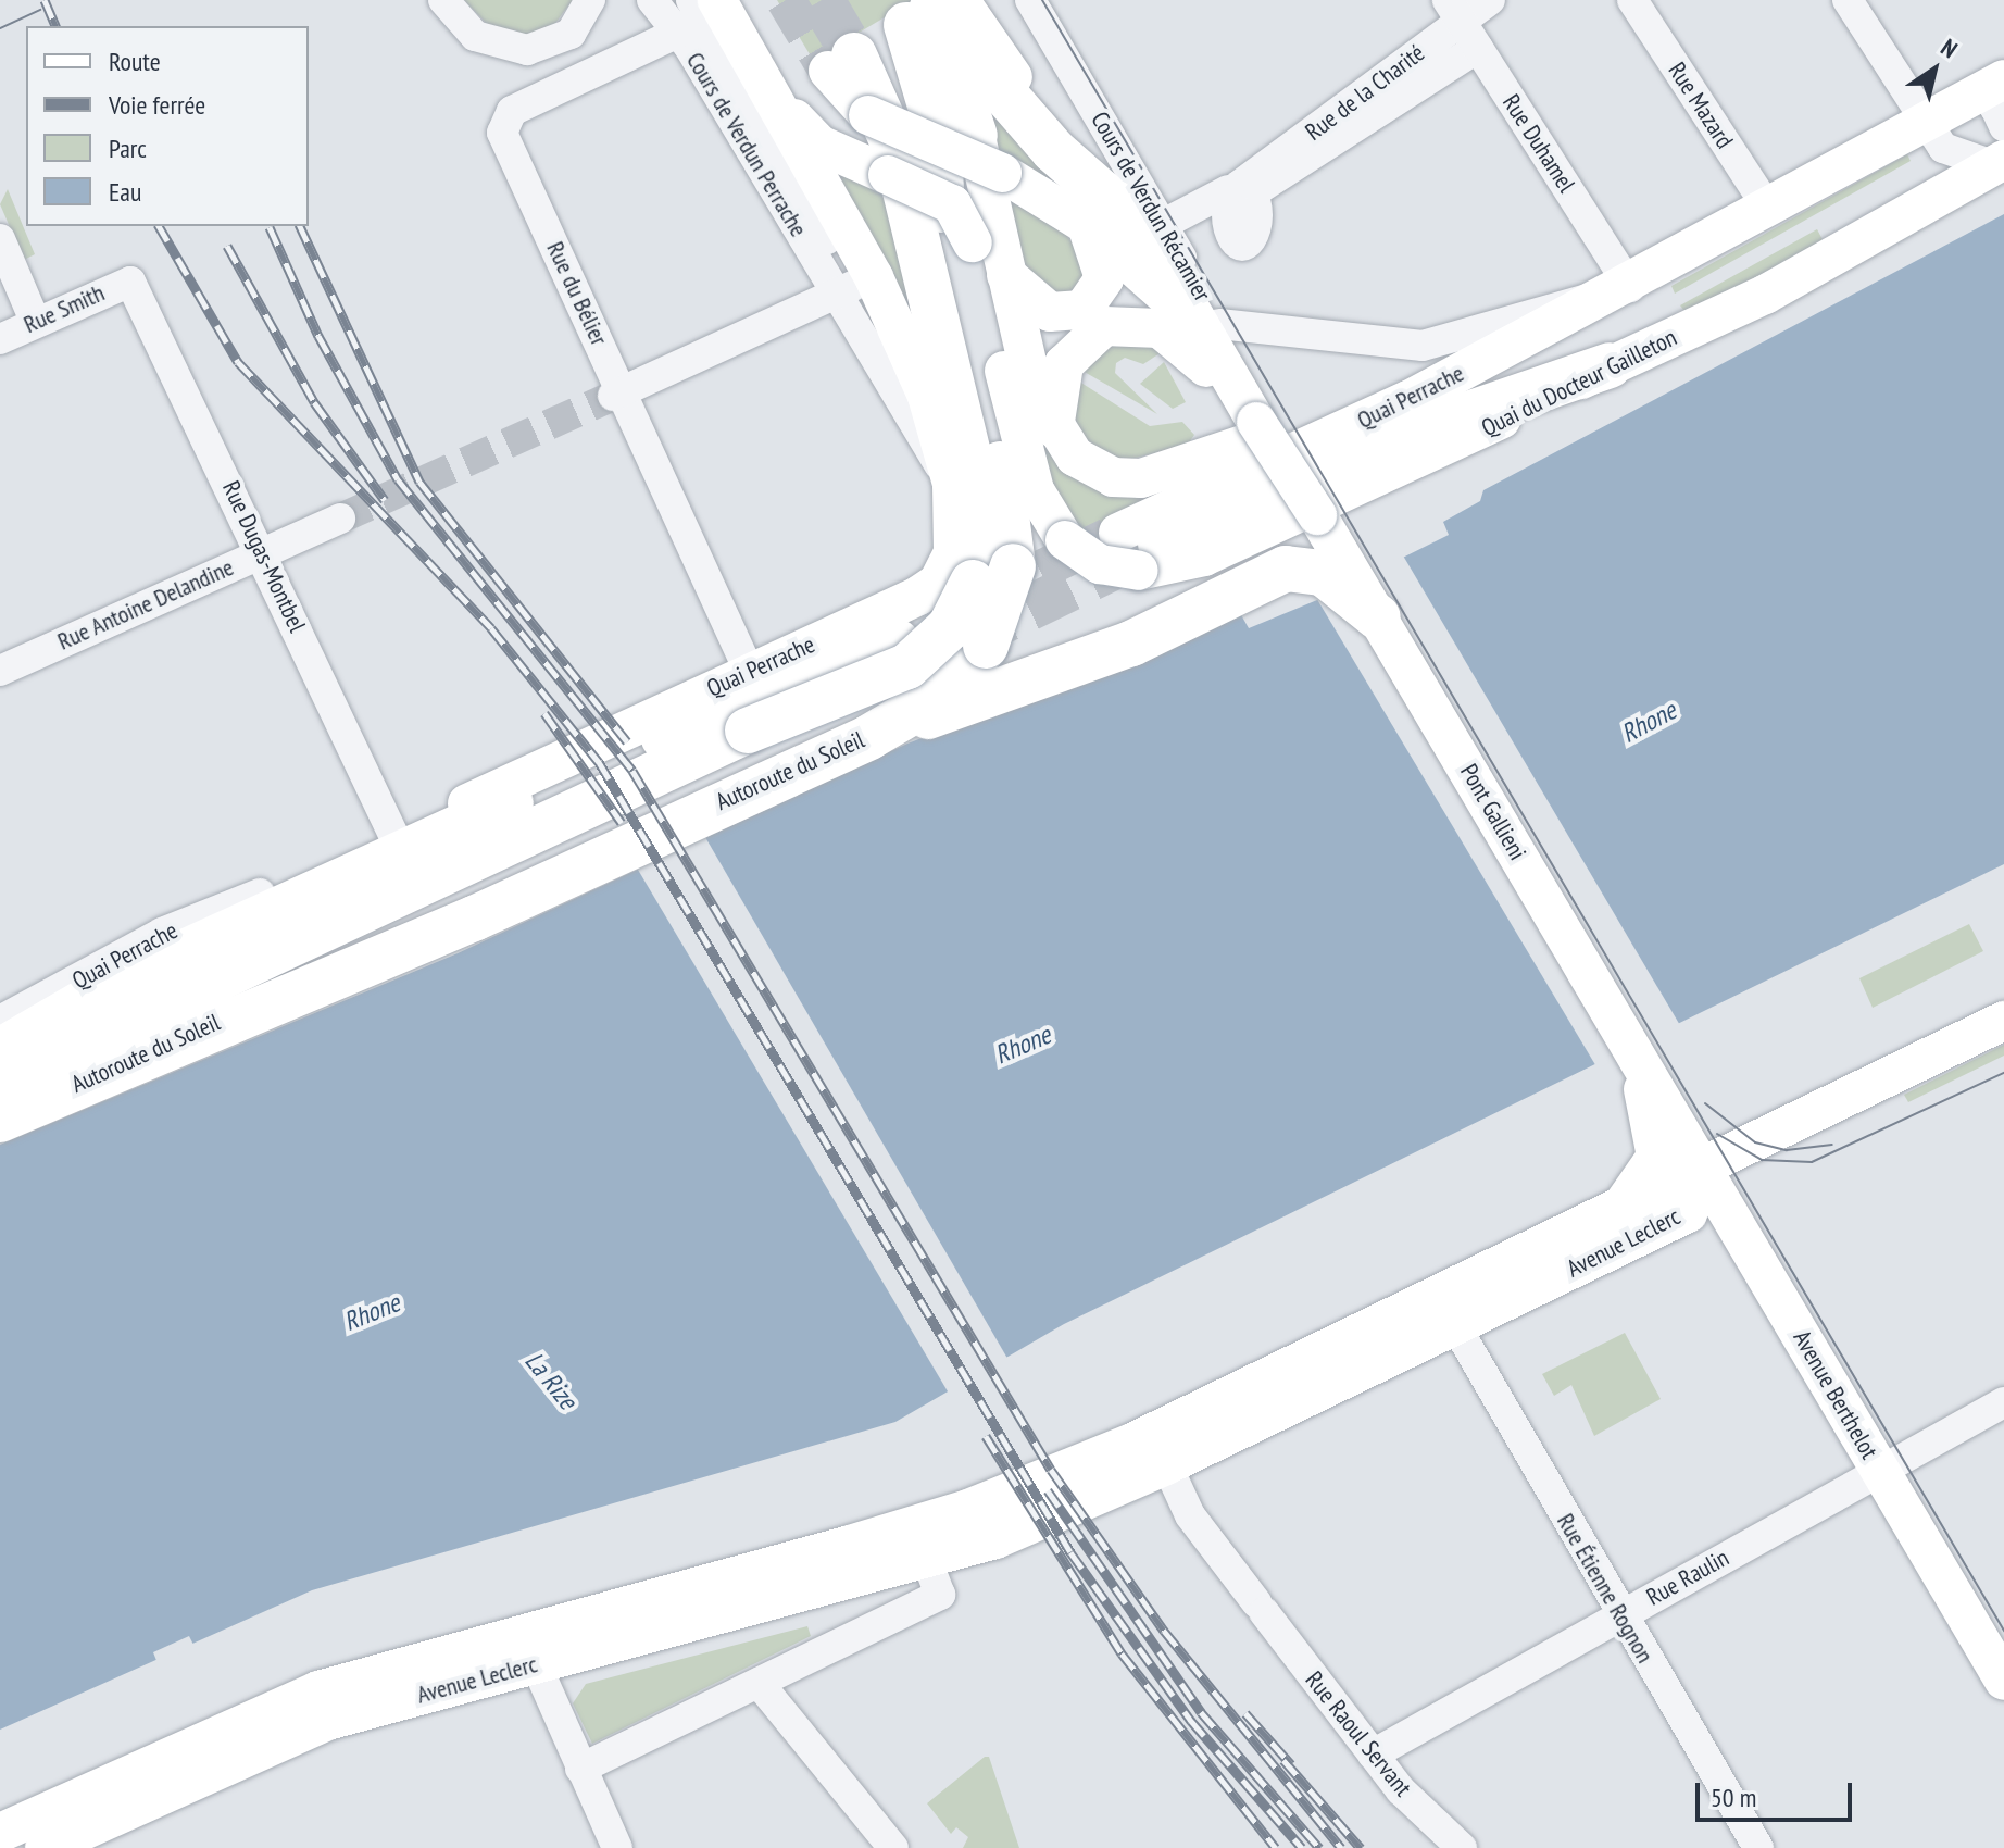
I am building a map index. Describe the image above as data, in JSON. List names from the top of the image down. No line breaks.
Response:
{"streets":{"highway":["Autoroute du Soleil"],"main road":["Quai du Docteur Gailleton","Quai Perrache","Pont Gallieni","Avenue Leclerc","Avenue Berthelot"],"street":["Rue de la Charité","Rue Mazard","Rue Duhamel","Cours de Verdun Perrache","Cours de Verdun Récamier","Rue du Bélier","Rue Smith","Rue Dugas-Montbel","Rue Antoine Delandine","Rue Raulin","Rue Étienne Rognon","Rue Raoul Servant"]},"crossings":[["Rue de la Charité","Rue Duhamel"],["Rue de la Charité","Cours de Verdun Récamier"],["Cours de Verdun Perrache","Rue du Bélier"],["Cours de Verdun Perrache","Quai Perrache"],["Rue du Bélier","Quai Perrache"],["Rue Smith","Rue Dugas-Montbel"],["Quai Perrache","Rue Dugas-Montbel"],["Rue Dugas-Montbel","Rue Antoine Delandine"],["Pont Gallieni","Avenue Berthelot"],["Avenue Leclerc","Avenue Berthelot"],["Avenue Leclerc","Rue Étienne Rognon"],["Avenue Leclerc","Rue Raoul Servant"],["Avenue Berthelot","Rue Raulin"],["Rue Raulin","Rue Étienne Rognon"],["Rue Raulin","Rue Raoul Servant"]],"water":["Rhone","La Rize"],"legend":["Route","Voie ferrée","Parc","Eau"],"scale_bar":"50 m","north":"top right"}
